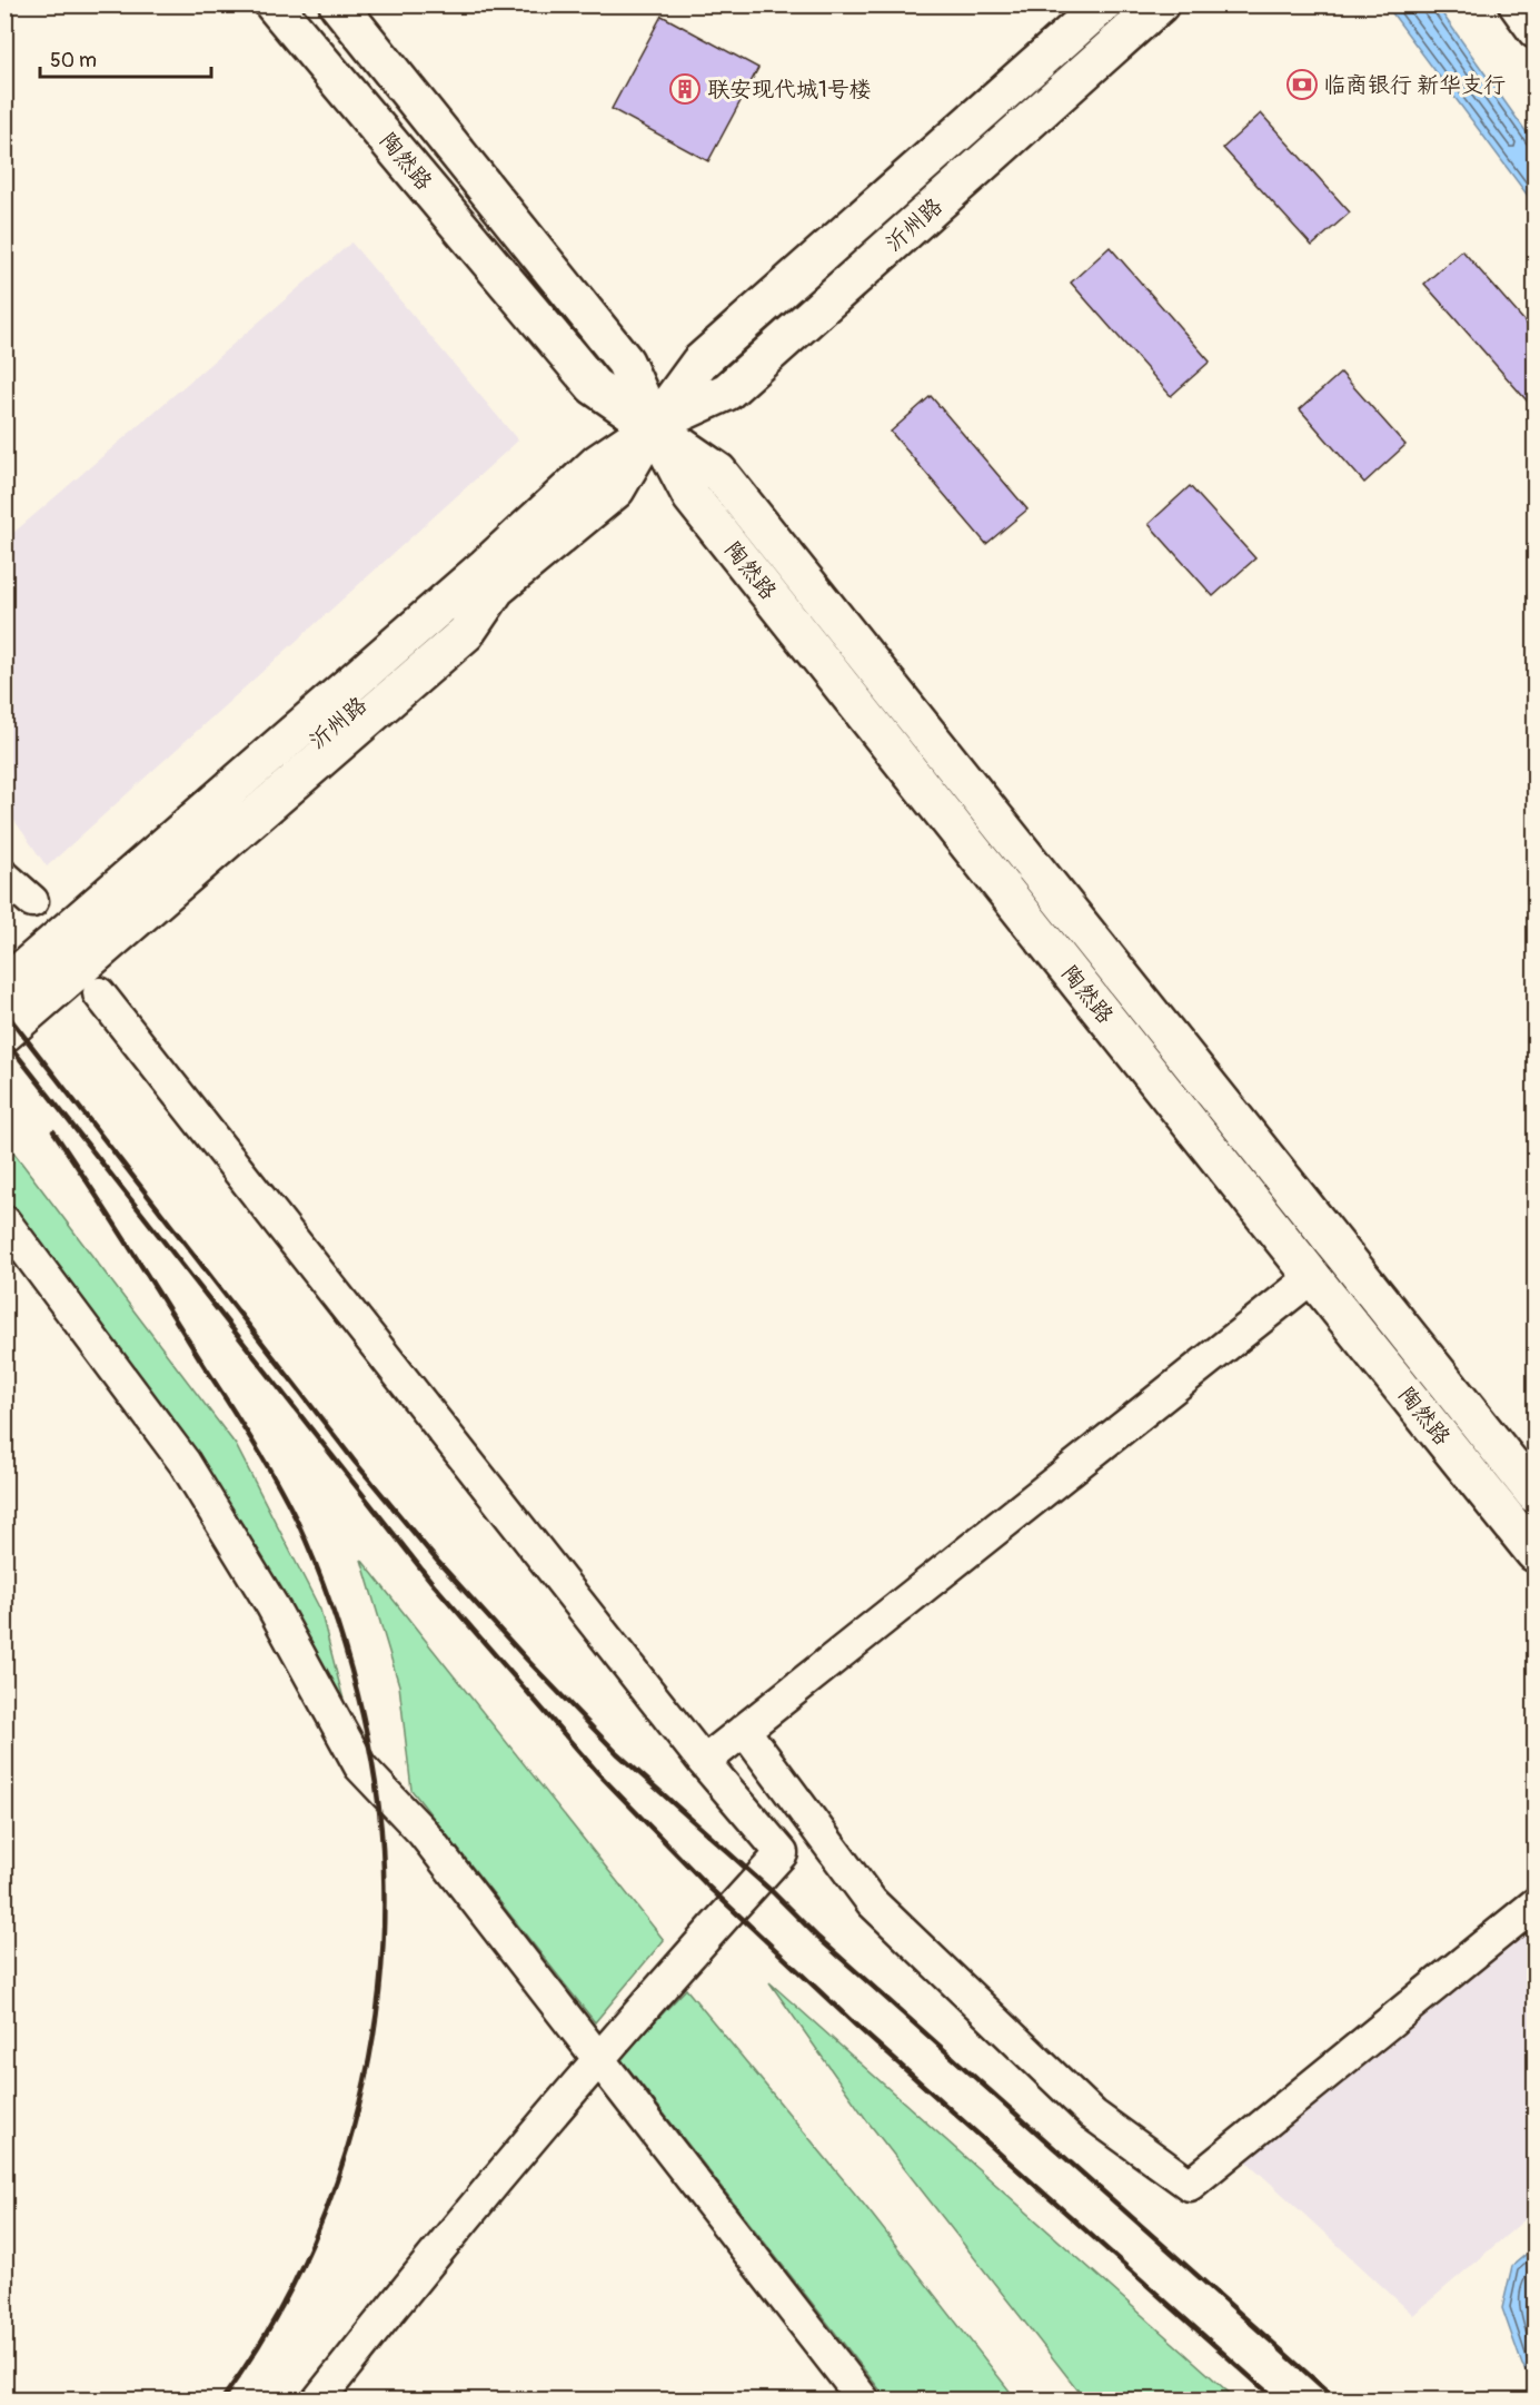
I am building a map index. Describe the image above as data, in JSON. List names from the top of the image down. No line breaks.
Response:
{"streets":{"main road":["陶然路","沂州路"]},"crossings":[["陶然路","沂州路"]],"places":{"bank":["临商银行 新华支行"],"building":["联安现代城1号楼"]},"scale_bar":"50 m"}
